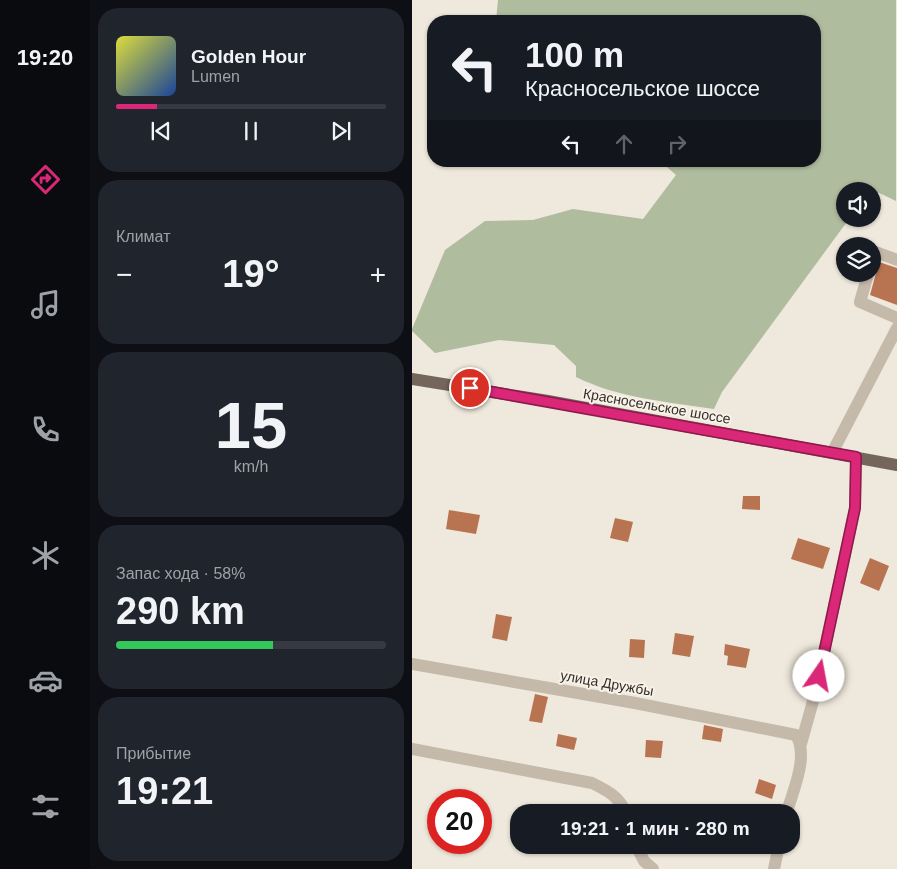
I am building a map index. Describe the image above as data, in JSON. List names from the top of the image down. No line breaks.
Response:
{"streets":{"main road":["Красносельское шоссе"],"street":["улица Дружбы"]},"page":{"tabs":"19:20","turn":["100 m","Красносельское шоссе"],"song":["Golden Hour","Lumen"],"tile":["Климат",["15","km/h"],["Запас хода · 58%","290 km"],["Прибытие","19:21"]],"heat":["−","19°","+"],"limit":"20","trip":"19:21 · 1 мин · 280 m"}}
